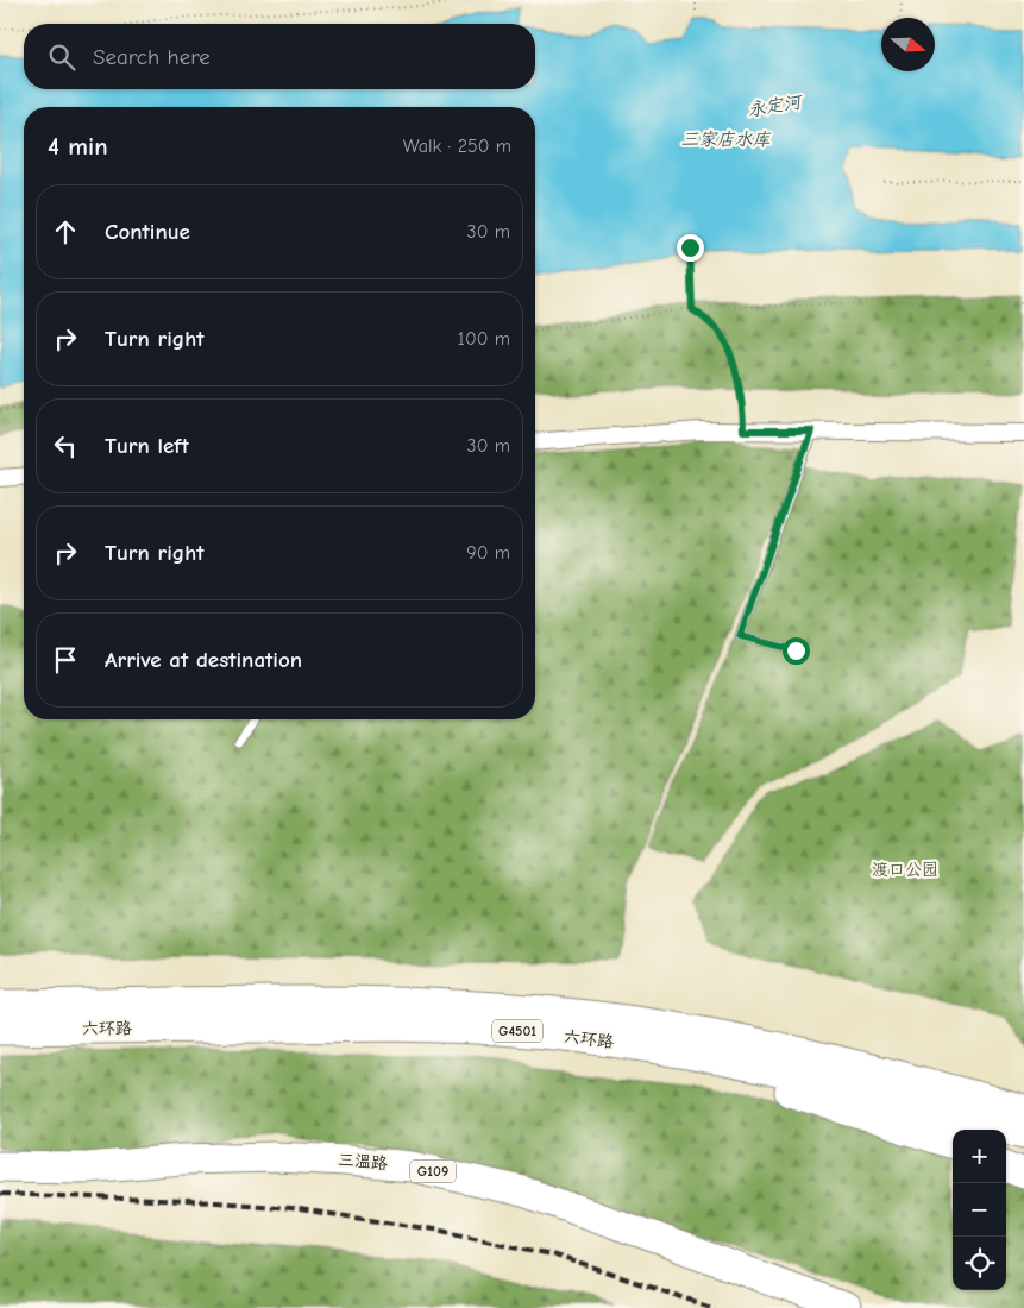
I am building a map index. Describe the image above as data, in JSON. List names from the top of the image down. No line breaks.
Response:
{"streets":{"highway":["六环路","G4501","三温路","G109"]},"water":["永定河","三家店水库"],"parks":["渡口公园"],"north":"right","page":{"search":"Search here","heading":["4 min","Walk · 250 m"],"list":[["Continue","30 m"],["Turn right","100 m"],["Turn left","30 m"],["Turn right","90 m"],"Arrive at destination"],"map_buttons":["+","−"]}}
